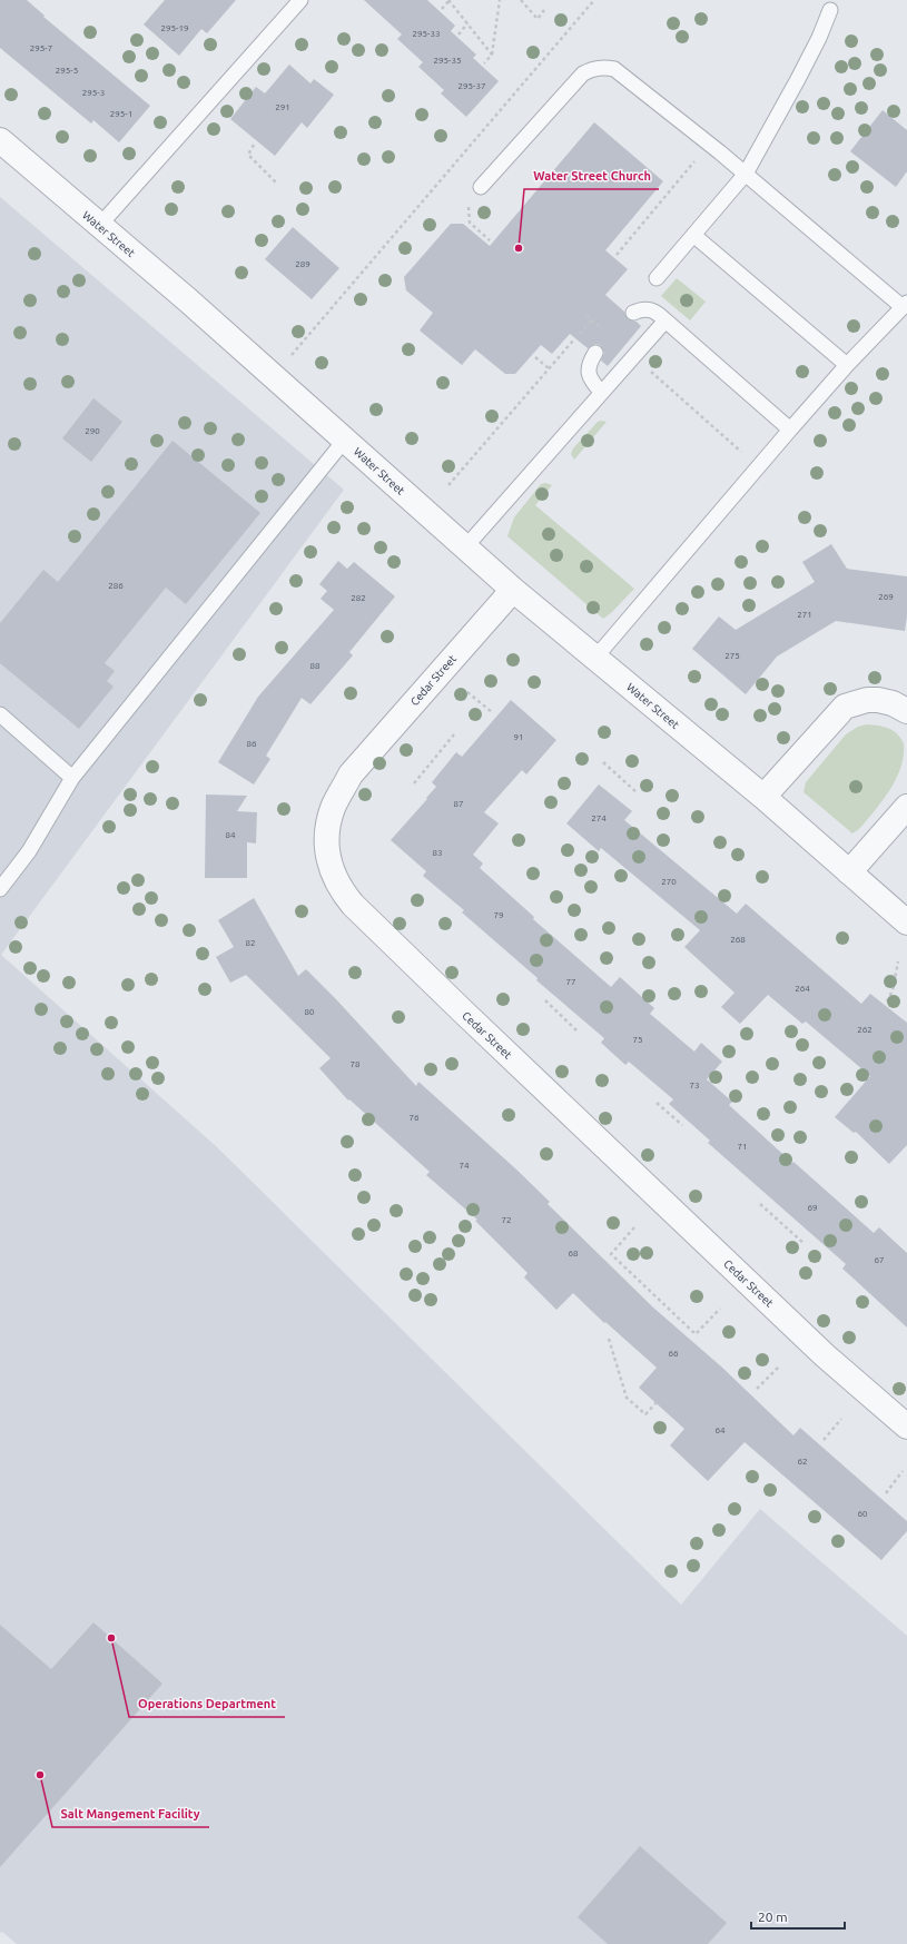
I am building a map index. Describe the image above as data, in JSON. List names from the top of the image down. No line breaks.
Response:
{"streets":{"street":["Water Street","Cedar Street"]},"crossings":[["Water Street","Cedar Street"]],"places":["Water Street Church","Operations Department","Salt Mangement Facility"],"house_numbers":["295-19","295-33","295-7","295-35","295-5","295-37","295-3","291","295-1","289","290","286","269","282","271","275","88","91","86","87","274","84","83","270","79","268","82","77","264","80","262","75","78","73","76","71","74","69","72","68","67","66","64","62","60"],"scale_bar":"20 m"}
